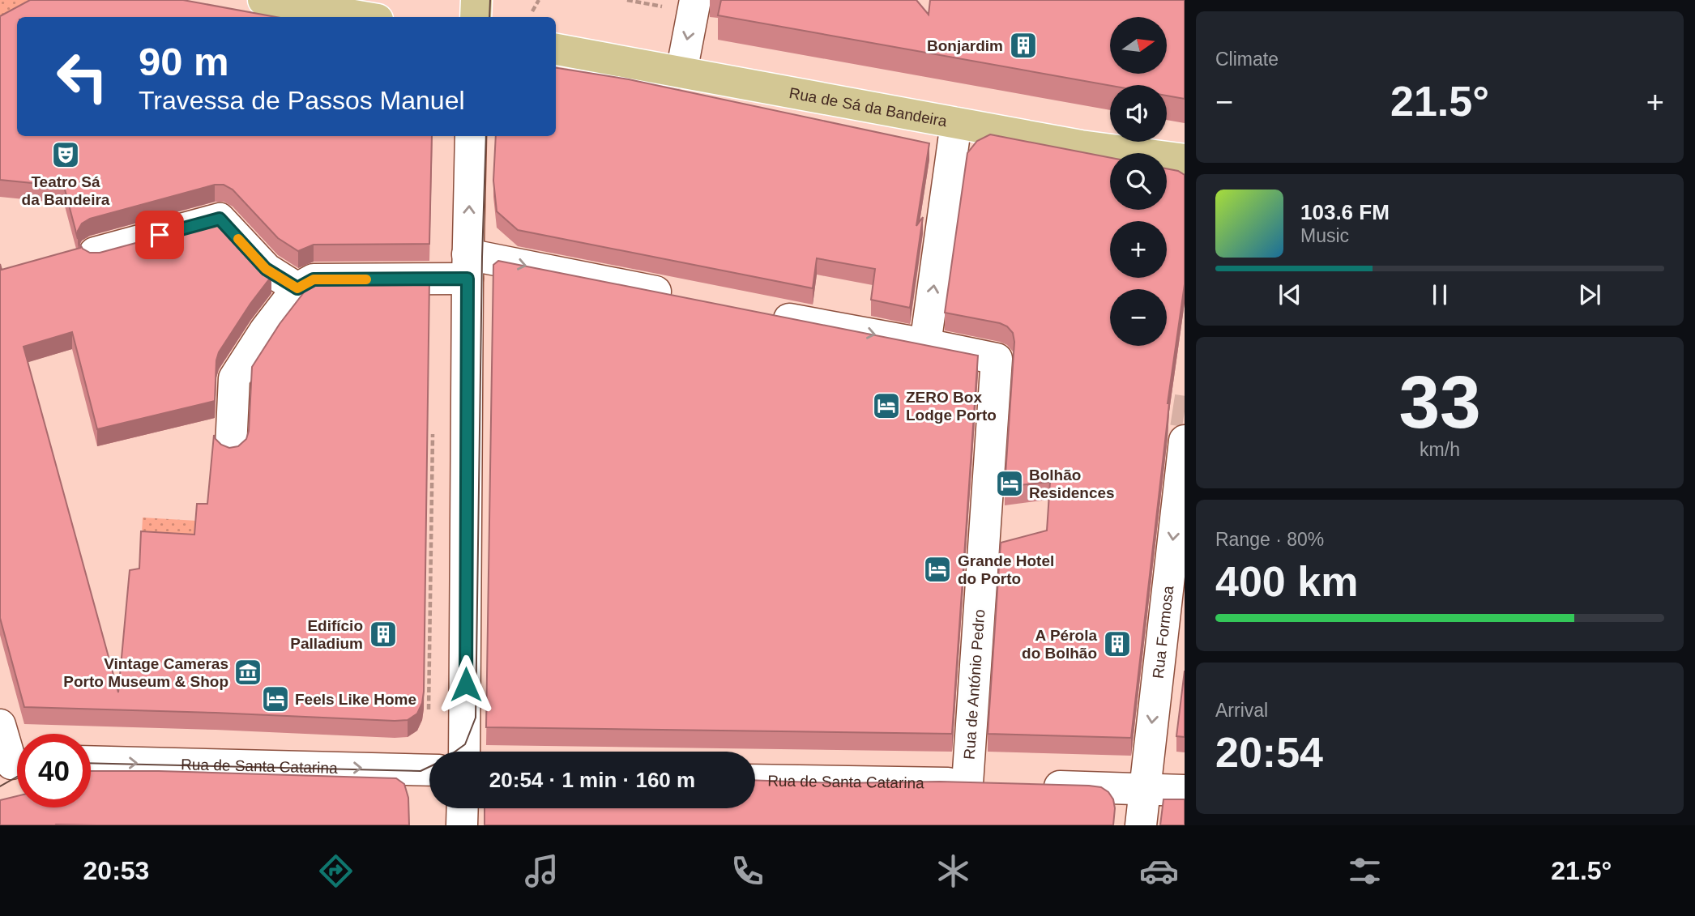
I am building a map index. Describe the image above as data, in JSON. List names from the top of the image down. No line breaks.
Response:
{"streets":{"main road":["Rua de Sá da Bandeira"],"street":["Rua Formosa","Rua de António Pedro","Rua de Santa Catarina"]},"crossings":[["Rua de António Pedro","Rua de Santa Catarina"]],"one_way":["Rua Formosa","Rua de Santa Catarina"],"places":{"building":["Bonjardim","Edifício Palladium","A Pérola do Bolhão"],"theatre":["Teatro Sá da Bandeira"],"hotel":["ZERO Box Lodge Porto","Bolhão Residences","Grande Hotel do Porto","Feels Like Home"],"museum":["Vintage Cameras Porto Museum & Shop"]},"north":"right","page":{"tile":["Climate",["33","km/h"],["Range · 80%","400 km"],["Arrival","20:54"]],"map_buttons":["+","−"],"turn":["90 m","Travessa de Passos Manuel"],"heat":["−","21.5°","+"],"song":["103.6 FM","Music"],"limit":"40","trip":"20:54 · 1 min · 160 m","tabs":["20:53","21.5°"]}}
